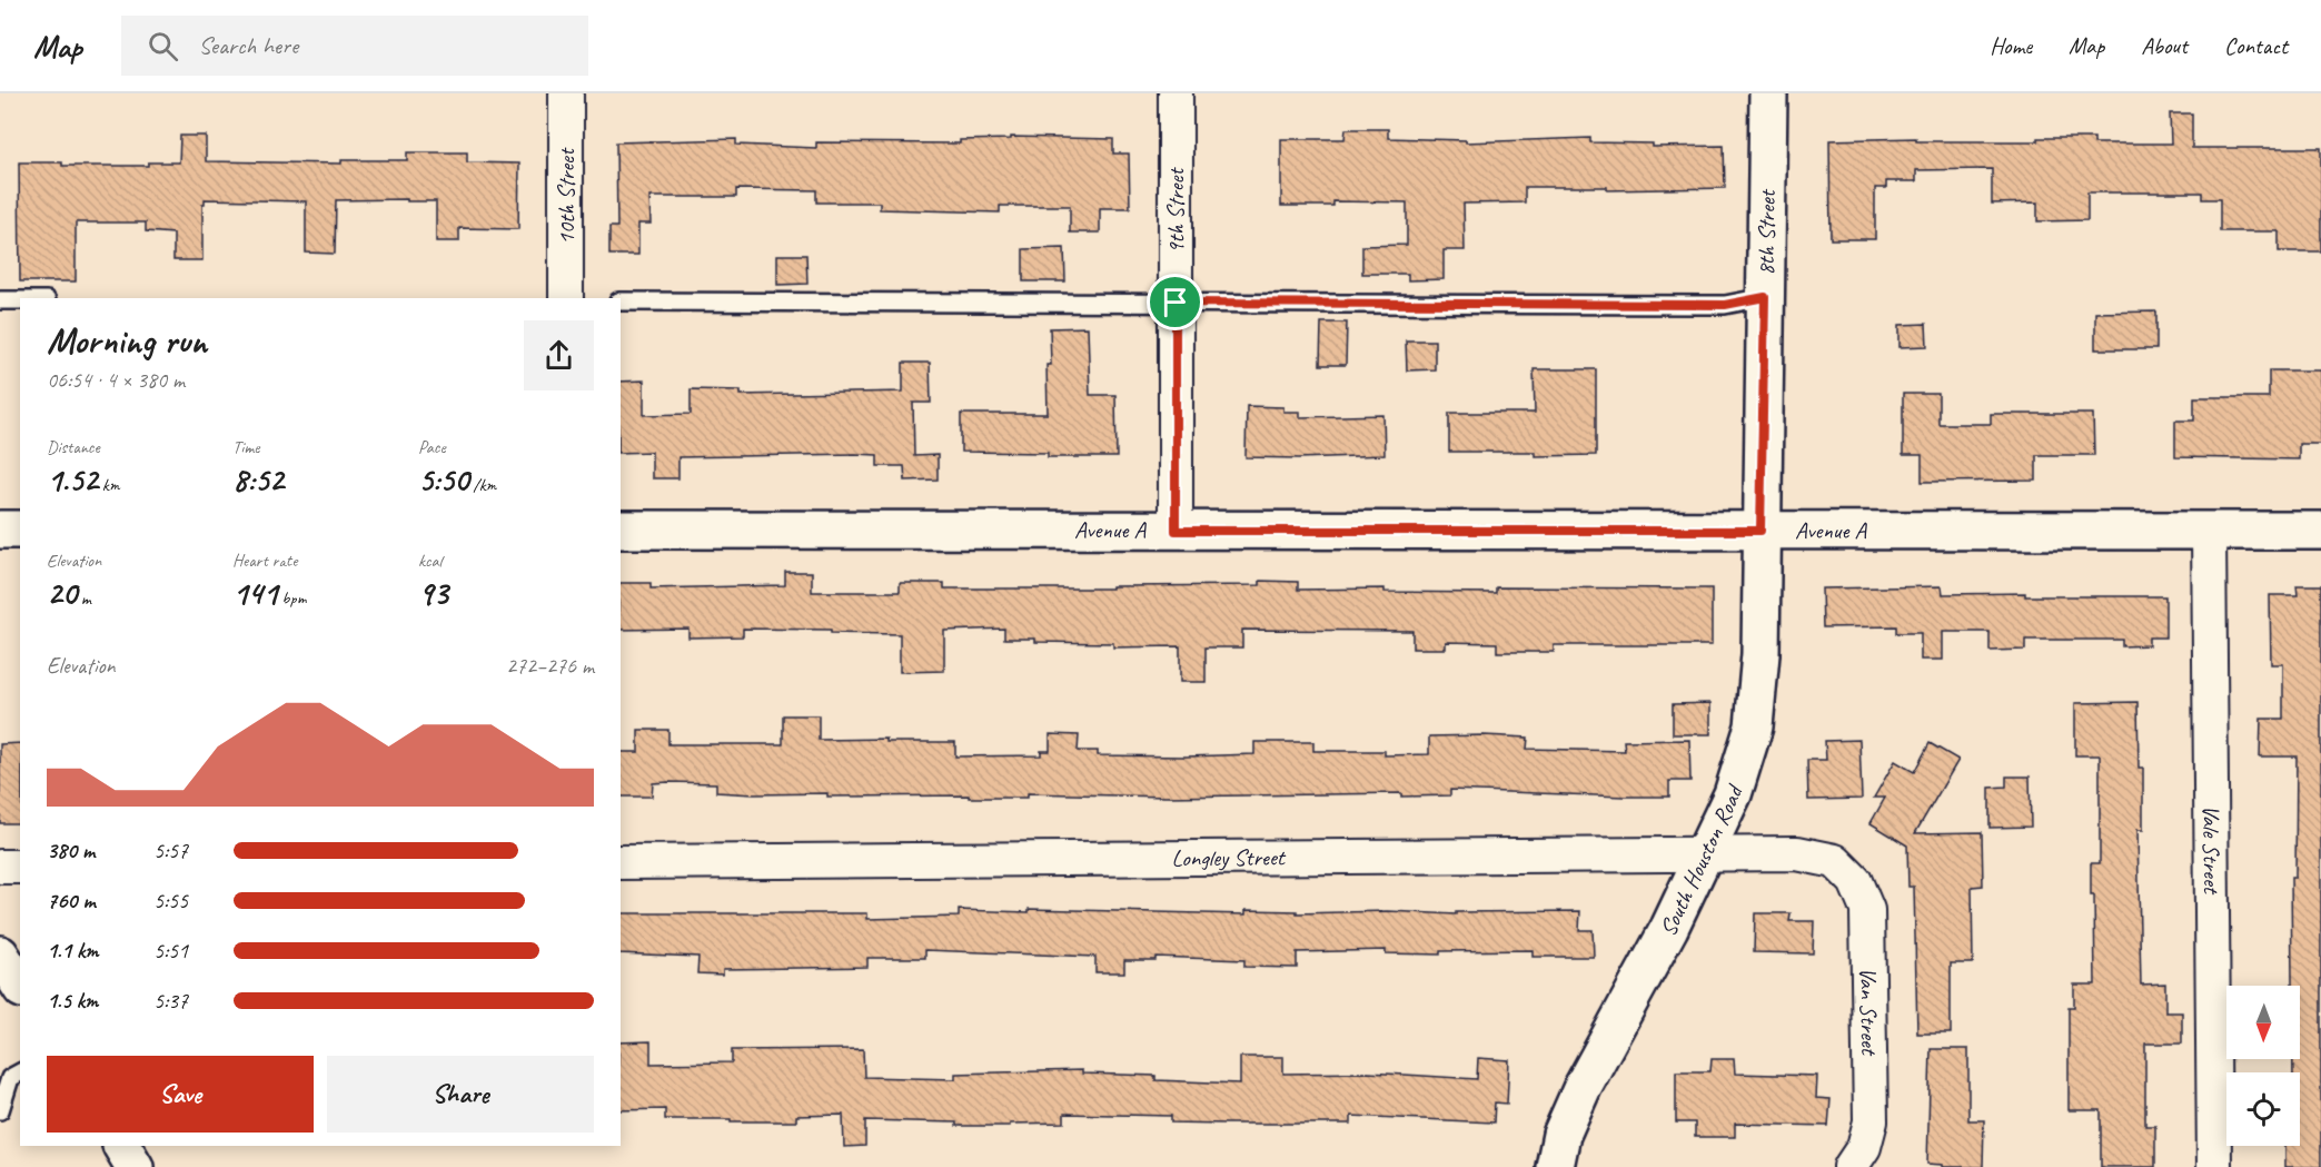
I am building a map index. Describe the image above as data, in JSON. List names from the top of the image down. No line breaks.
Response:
{"streets":{"street":["10th Street","9th Street","8th Street","Avenue A","Vale Street","Longley Street","South Houston Road","Van Street"]},"crossings":[["9th Street","Avenue A"],["8th Street","Avenue A"],["8th Street","South Houston Road"],["Avenue A","Vale Street"],["Avenue A","South Houston Road"],["Longley Street","South Houston Road"],["Longley Street","Van Street"]],"north":"bottom","page":{"header":"Map","search":"Search here","nav":["Home","Map","About","Contact"],"heading":["Morning run","06:54 · 4 × 380 m"],"stats":[["Distance","1.52 km"],["Time","8:52"],["Pace","5:50 /km"],["Elevation","20 m"],["Heart rate","141 bpm"],["kcal","93"]],"chart":["Elevation","272–276 m"],"list":[{"name":"380 m","note":"5:57"},{"name":"760 m","note":"5:55"},{"name":"1.1 km","note":"5:51"},{"name":"1.5 km","note":"5:37"}],"buttons":["Save","Share"]}}
